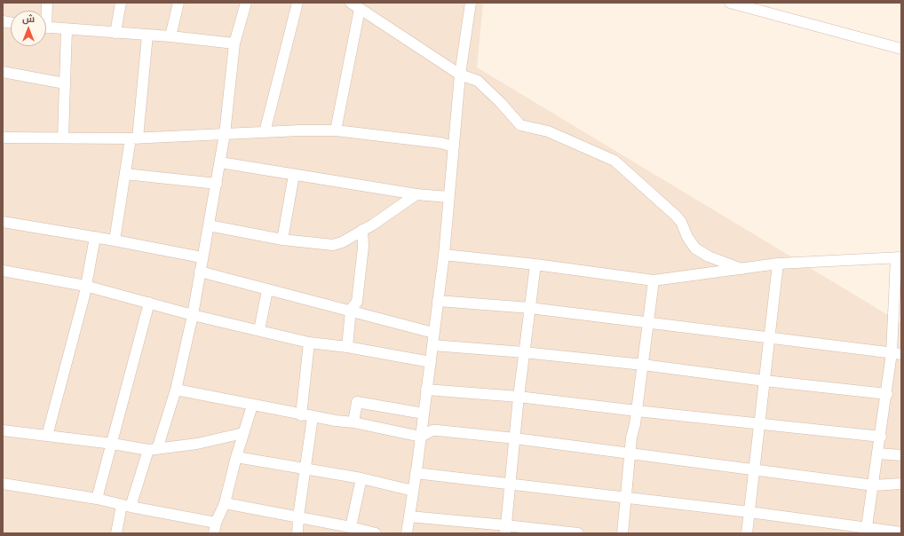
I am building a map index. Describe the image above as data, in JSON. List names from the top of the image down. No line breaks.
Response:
{"north":"top"}
